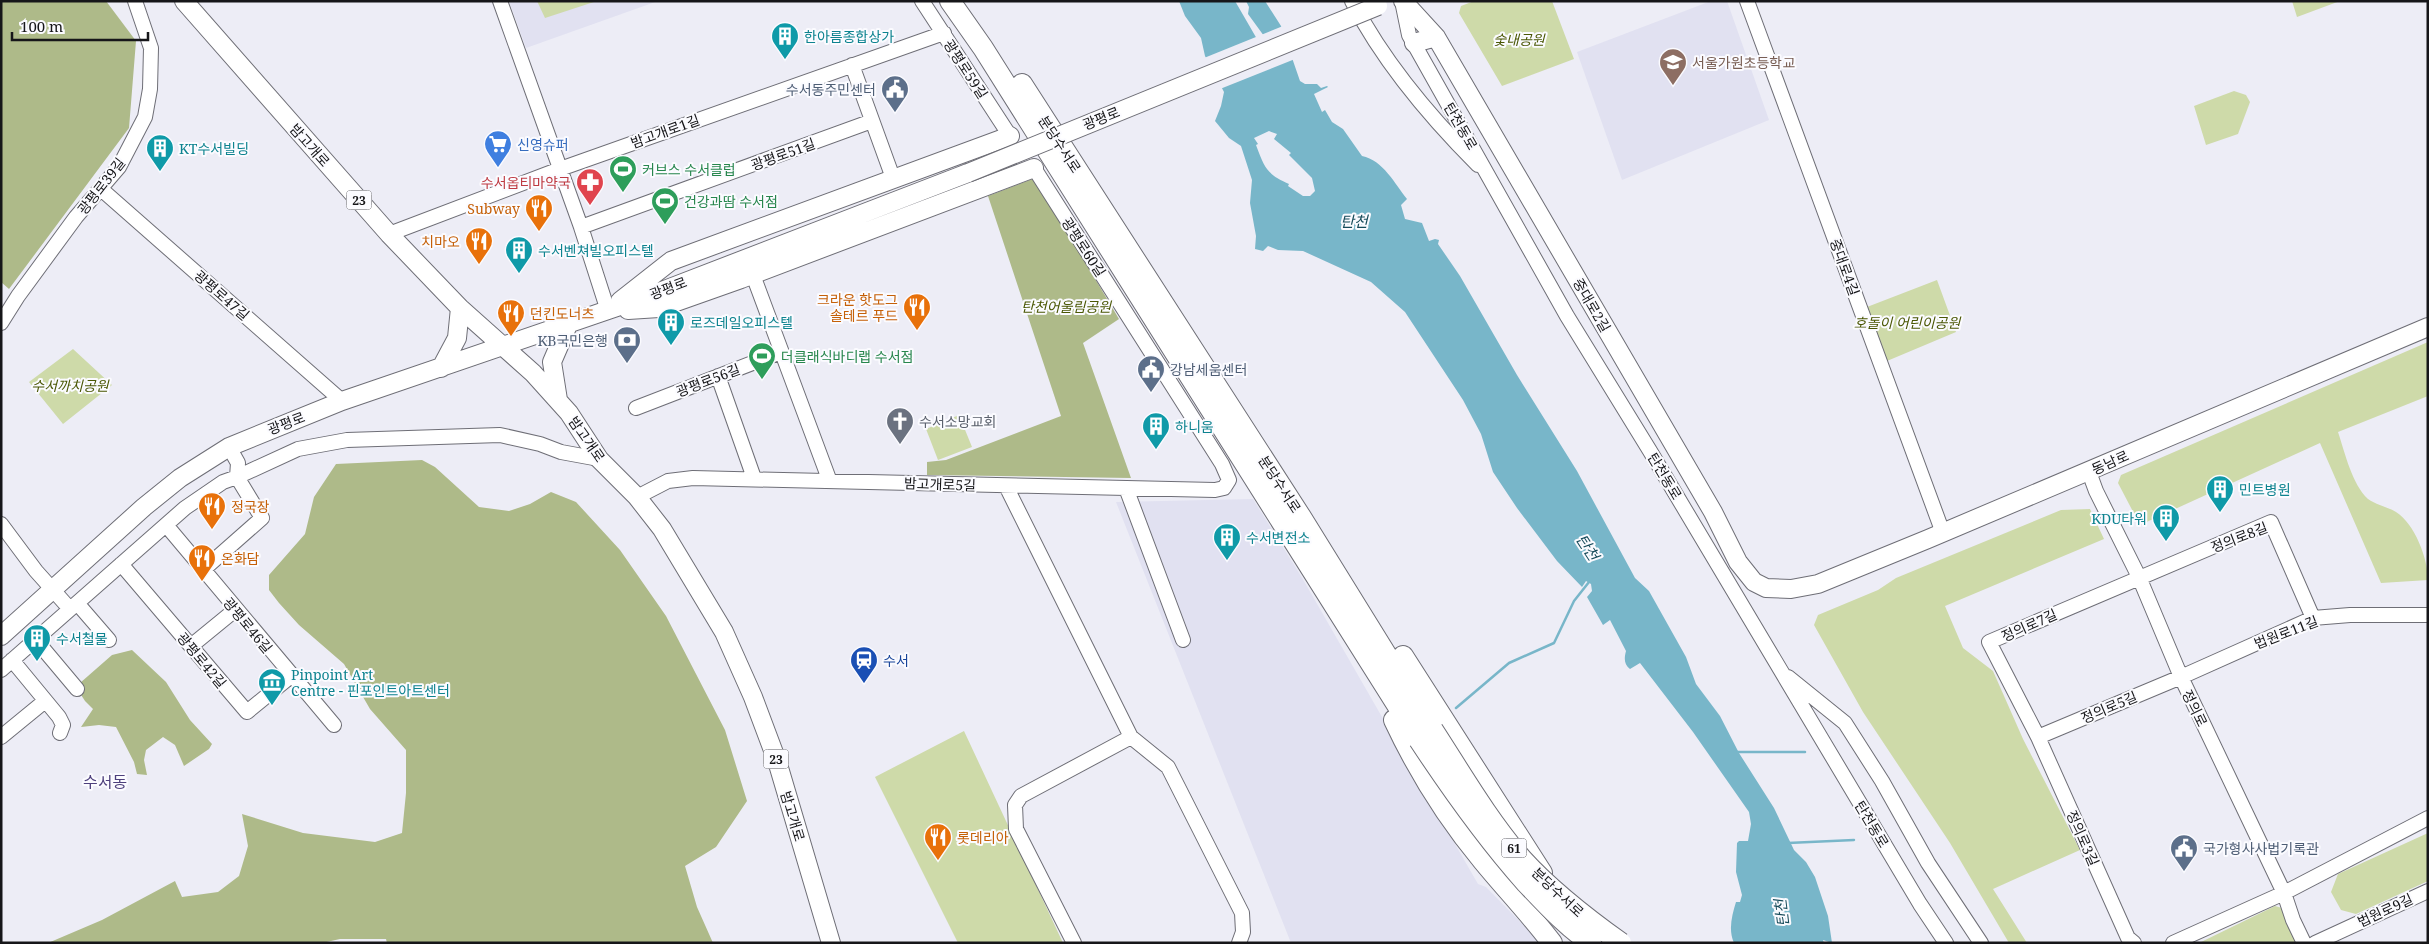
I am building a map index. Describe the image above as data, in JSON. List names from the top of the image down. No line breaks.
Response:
{"streets":{"highway":["분당수서로","61"],"main road":["광평로","밤고개로","23","중대로2길","동남로"],"street":["광평로59길","탄천동로","밤고개로1길","광평로51길","광평로39길","광평로60길","중대로4길","광평로47길","광평로56길","밤고개로5길","정의로8길","광평로46길","정의로7길","법원로11길","광평로42길","정의로5길","정의로","정의로3길","법원로9길"]},"crossings":[["광평로59길","밤고개로1길"],["광평로","밤고개로"],["광평로","광평로47길"],["탄천동로","중대로2길"],["밤고개로1길","밤고개로"],["밤고개로","밤고개로5길"],["광평로39길","광평로47길"],["광평로60길","밤고개로5길"],["중대로4길","동남로"],["중대로2길","동남로"],["동남로","정의로"],["정의로8길","정의로7길"],["정의로8길","법원로11길"],["정의로8길","정의로"],["광평로46길","광평로42길"],["정의로7길","정의로5길"],["정의로7길","정의로"],["정의로7길","정의로3길"],["법원로11길","정의로5길"],["법원로11길","정의로"],["정의로5길","정의로"],["정의로5길","정의로3길"]],"districts":["수서동"],"water":["탄천"],"parks":["숯내공원","탄천어울림공원","호돌이 어린이공원","수서까치공원"],"places":{"building":["한아름종합상가","KT수서빌딩","수서벤쳐빌오피스텔","로즈데일오피스텔","하니움","민트병원","KDU타워","수서변전소","수서철물"],"school or university":["서울가원초등학교"],"public building":["수서동주민센터","강남세움센터","국가형사사법기록관"],"supermarket":["신영슈퍼"],"sports":["커브스 수서클럽","건강과땀 수서점","더클래식바디랩 수서점"],"pharmacy":["수서옵티마약국"],"restaurant":["Subway","치마오","크라운 핫도그 솔테르 푸드","던킨도너츠","정국장","온화담","롯데리아"],"bank":["KB국민은행"],"church":["수서소망교회"],"station":["수서"],"museum":["Pinpoint Art Centre - 핀포인트아트센터"]},"scale_bar":"100 m"}
